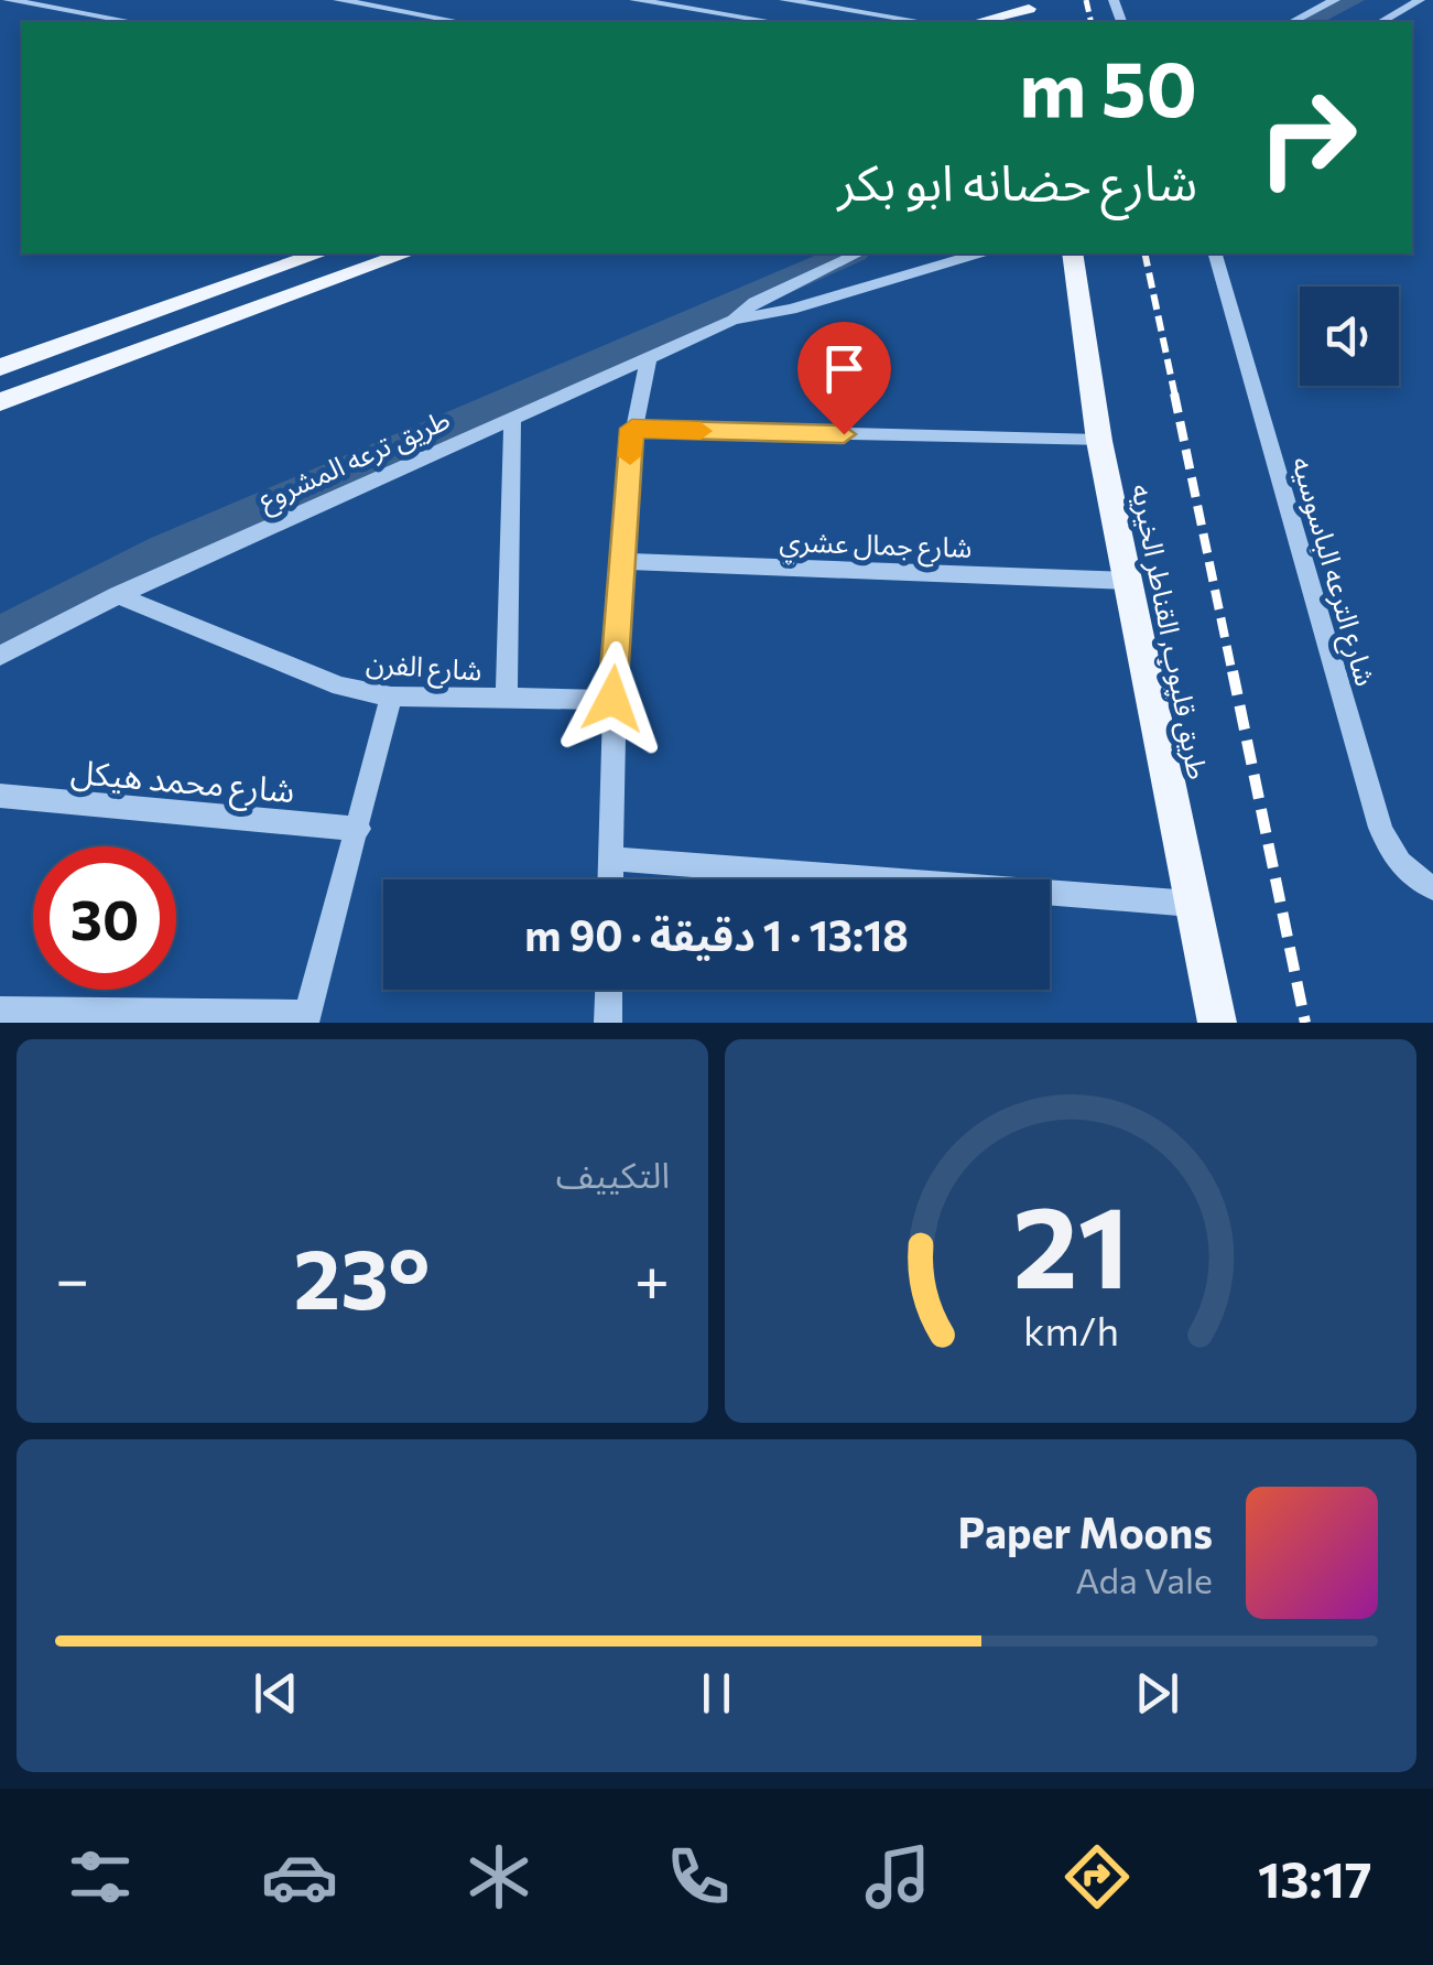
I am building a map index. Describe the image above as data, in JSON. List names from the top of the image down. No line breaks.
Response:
{"streets":{"main road":["طريق قليوب, القناطر الخيريه"],"street":["طريق ترعه المشروع","شارع جمال عشري","شارع الترعه الباسوسيه","شارع الفرن","شارع محمد هيكل"]},"crossings":[["طريق ترعه المشروع","شارع الفرن"],["شارع جمال عشري","طريق قليوب, القناطر الخيريه"]],"page":{"turn":["50 m","شارع حضانه ابو بكر"],"limit":"30","trip":"13:18 · 1 دقيقة · 90 m","tile":"التكييف","heat":["−","23°","+"],"song":["Paper Moons","Ada Vale"],"tabs":"13:17","gauge":["21","km/h"]}}
